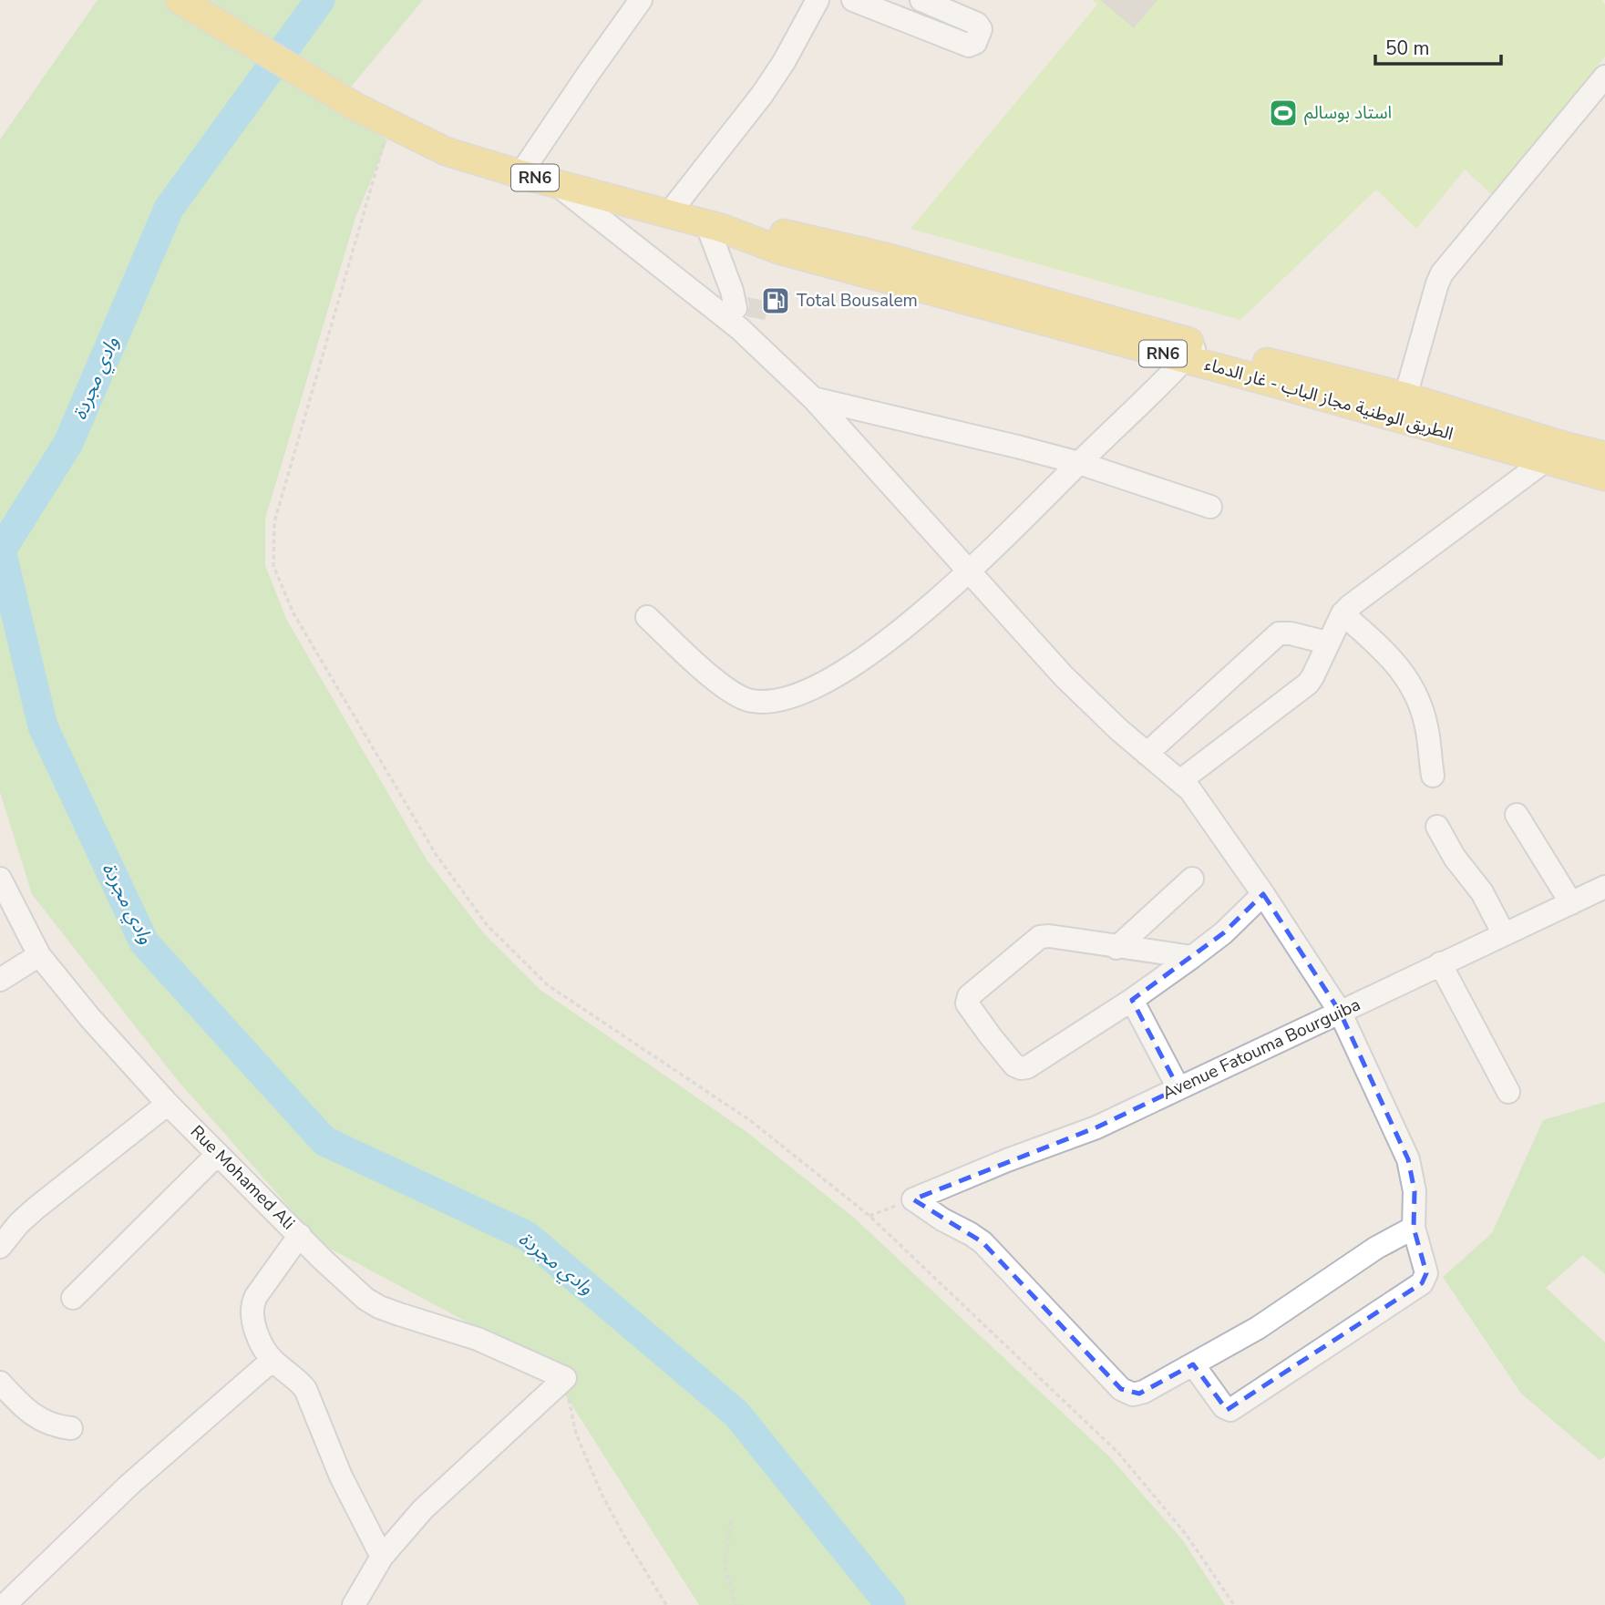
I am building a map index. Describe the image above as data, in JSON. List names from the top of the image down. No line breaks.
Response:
{"streets":{"main road":["RN6","الطريق الوطنية مجاز الباب - غار الدماء"],"street":["Avenue Fatouma Bourguiba","Rue Mohamed Ali"]},"water":["وادي مجردة"],"places":{"sports":["استاد بوسالم"],"fuel station":["Total Bousalem"]},"scale_bar":"50 m"}
